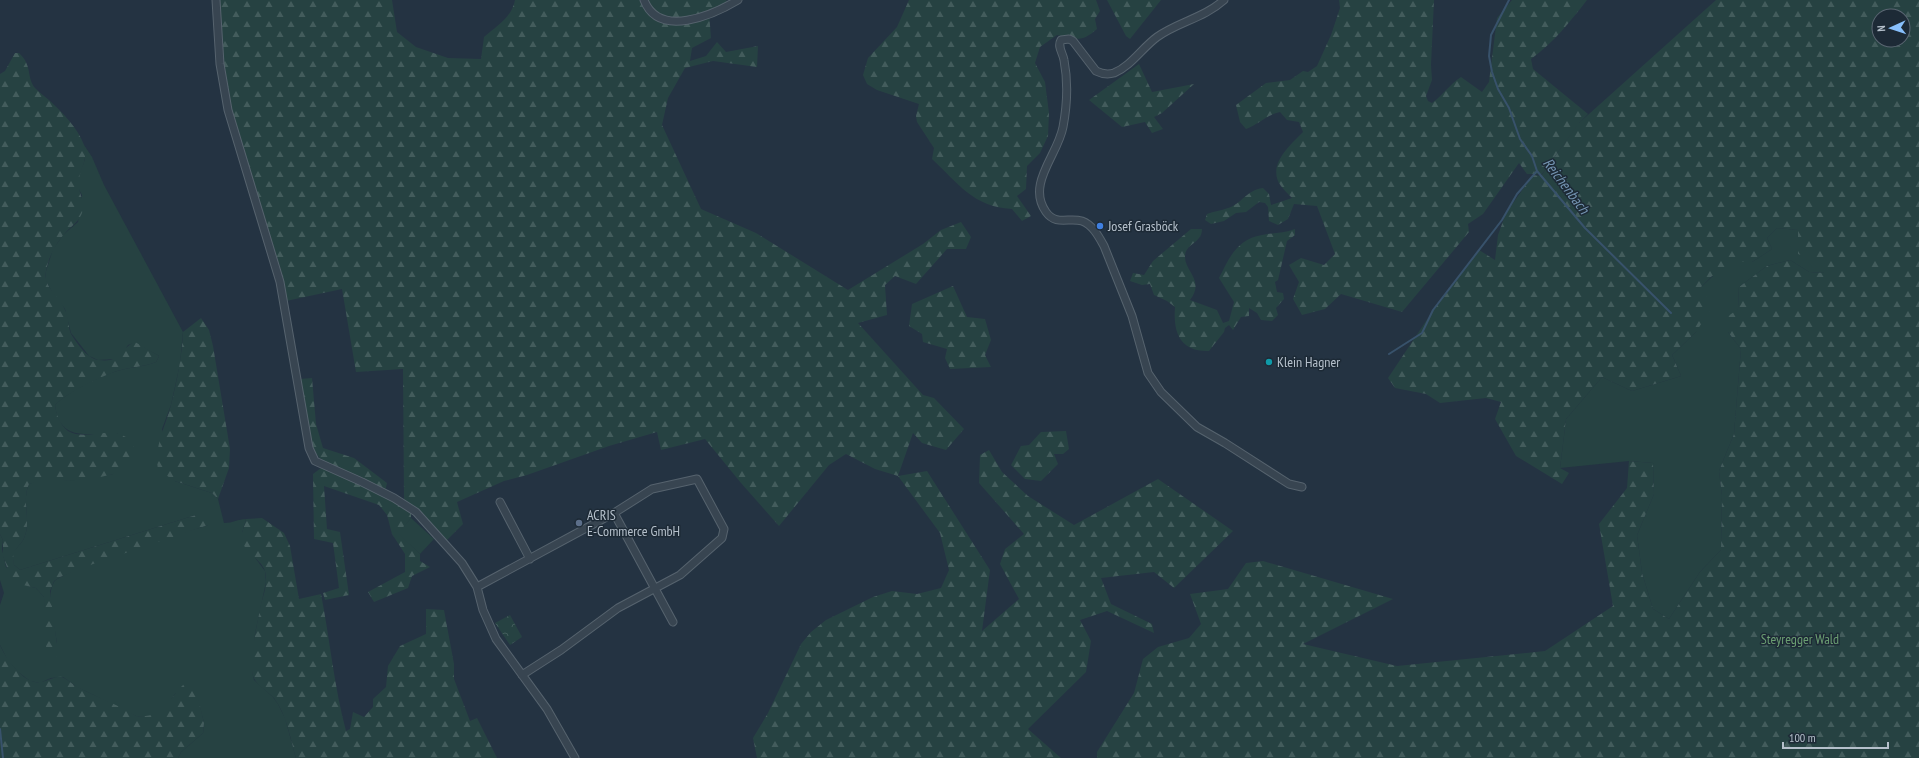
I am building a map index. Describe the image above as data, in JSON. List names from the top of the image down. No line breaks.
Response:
{"water":["Reichenbach"],"parks":["Steyregger Wald"],"places":["Josef Grasböck","Klein Hagner","ACRIS E-Commerce GmbH"],"scale_bar":"100 m","north":"left"}
